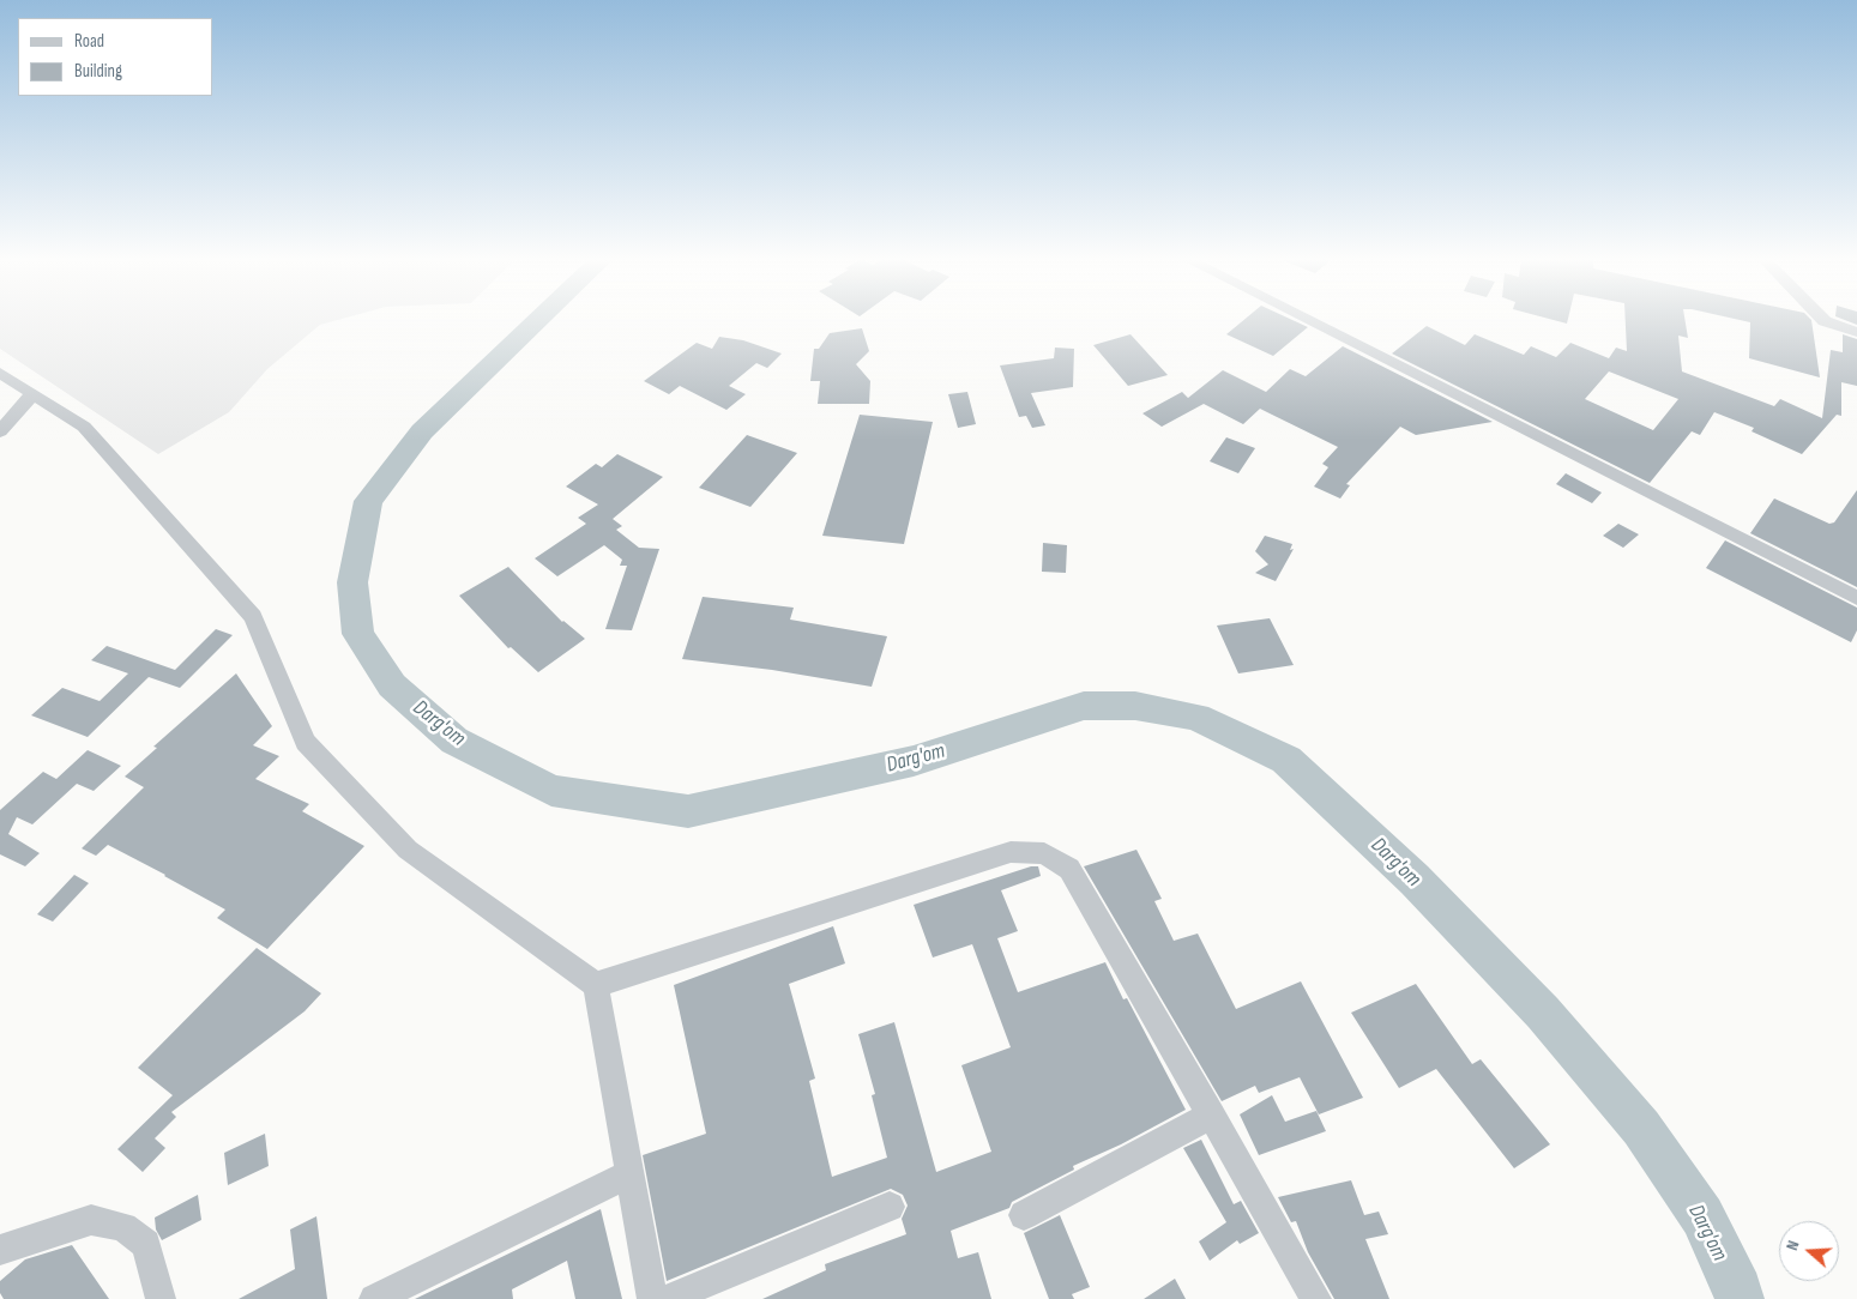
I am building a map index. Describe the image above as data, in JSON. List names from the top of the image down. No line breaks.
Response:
{"water":["Darg'om"],"legend":["Road","Building"],"north":"left"}
